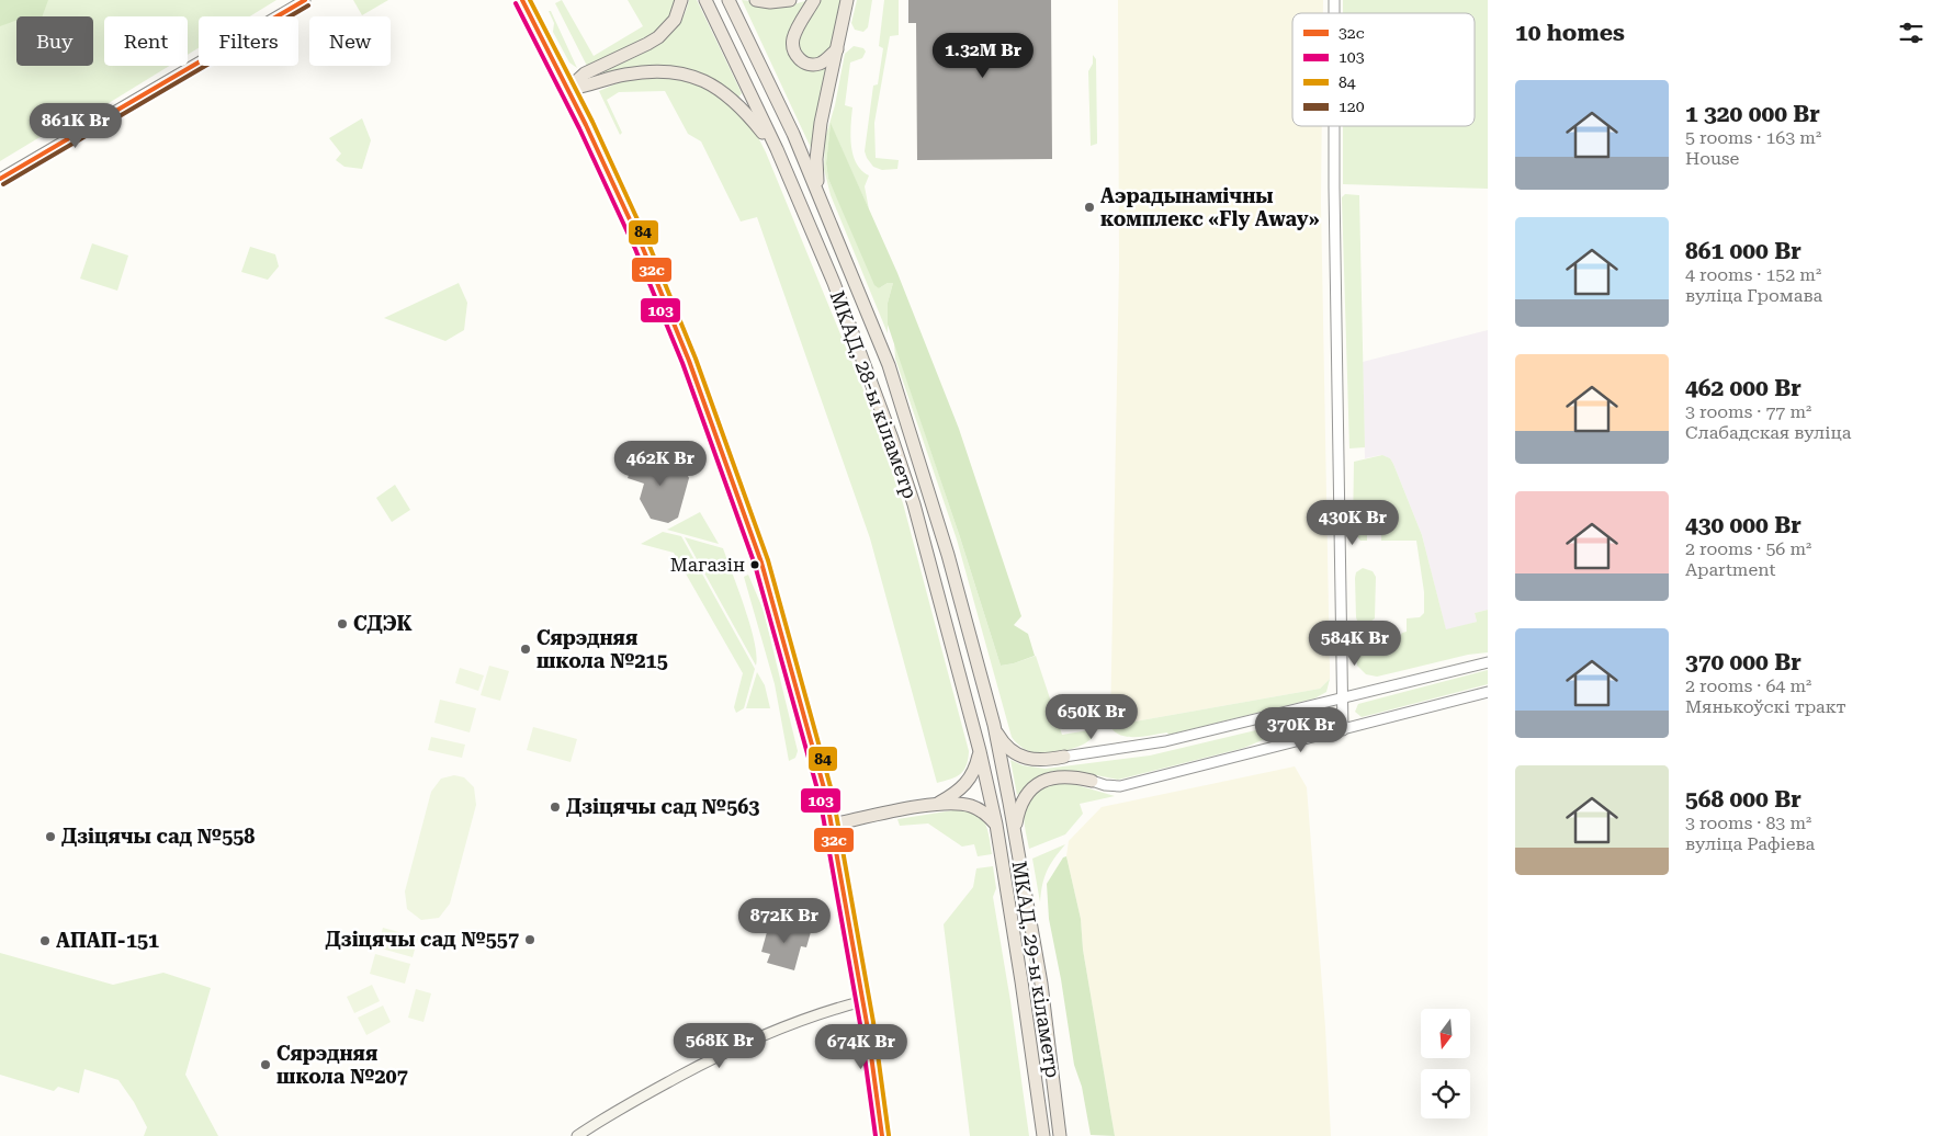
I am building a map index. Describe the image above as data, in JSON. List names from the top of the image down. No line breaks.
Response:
{"streets":{"highway":["МКАД, 28-ы кіламетр","МКАД, 29-ы кіламетр"]},"crossings":[["МКАД, 28-ы кіламетр","МКАД, 29-ы кіламетр"]],"places":["Аэрадынамічны комплекс «Fly Away»","Магазін","СДЭК","Сярэдняя школа №215","Дзіцячы сад №563","Дзіцячы сад №558","Дзіцячы сад №557","АПАП-151","Сярэдняя школа №207"],"lines":["transit line 32с","transit line 84","transit line 103","transit line 120"],"legend":["32с","103","84","120"],"north":"bottom","page":{"heading":"10 homes","chip":["Buy","Rent","Filters","New"],"price":["1.32M Br","861K Br","462K Br","430K Br","584K Br","650K Br","370K Br","872K Br","568K Br","674K Br"],"list":[{"name":"1 320 000 Br","note":"5 rooms · 163 m² · House"},{"name":"861 000 Br","note":"4 rooms · 152 m² · вуліца Громава"},{"name":"462 000 Br","note":"3 rooms · 77 m² · Слабадская вуліца"},{"name":"430 000 Br","note":"2 rooms · 56 m² · Apartment"},{"name":"370 000 Br","note":"2 rooms · 64 m² · Мянькоўскі тракт"},{"name":"568 000 Br","note":"3 rooms · 83 m² · вуліца Рафіева"}]}}
